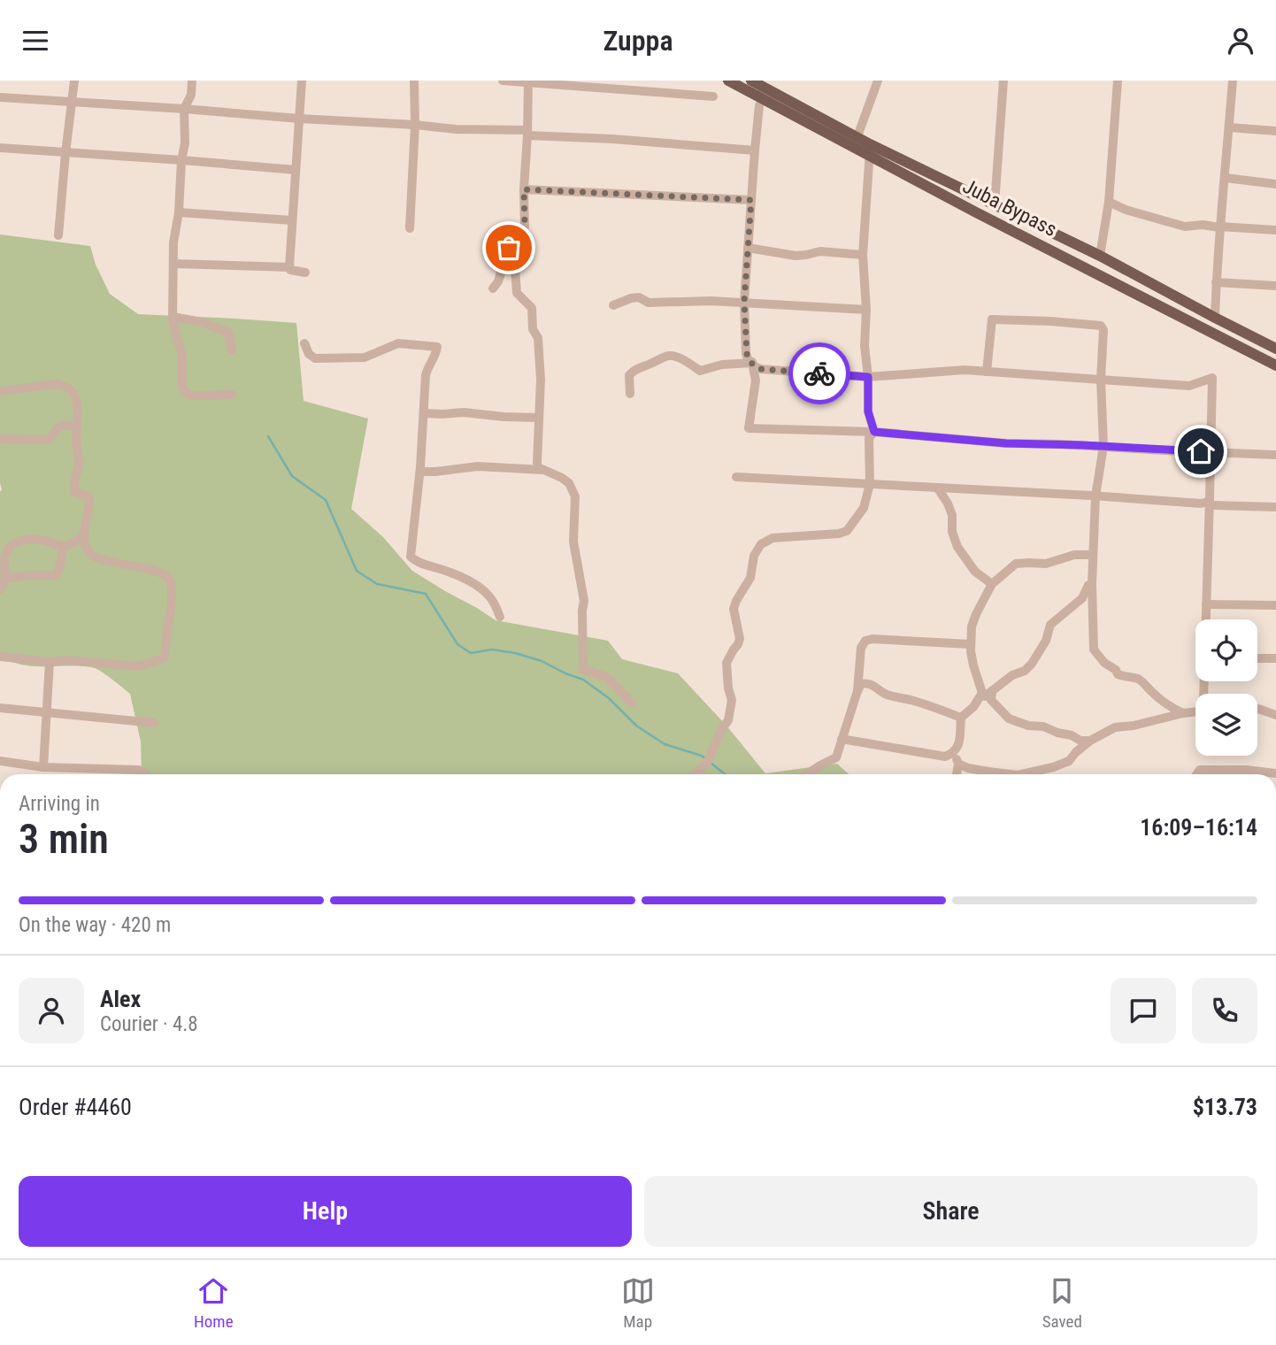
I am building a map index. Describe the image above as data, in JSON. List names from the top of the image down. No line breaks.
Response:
{"streets":{"main road":["Juba Bypass"]},"page":{"header":"Zuppa","heading":["3 min","Arriving in","16:09–16:14"],"panel":["Alex","Courier · 4.8","Order #4460","$13.73"],"bar":"On the way · 420 m","buttons":["Help","Share"],"tabs":["Home","Map","Saved"]}}
